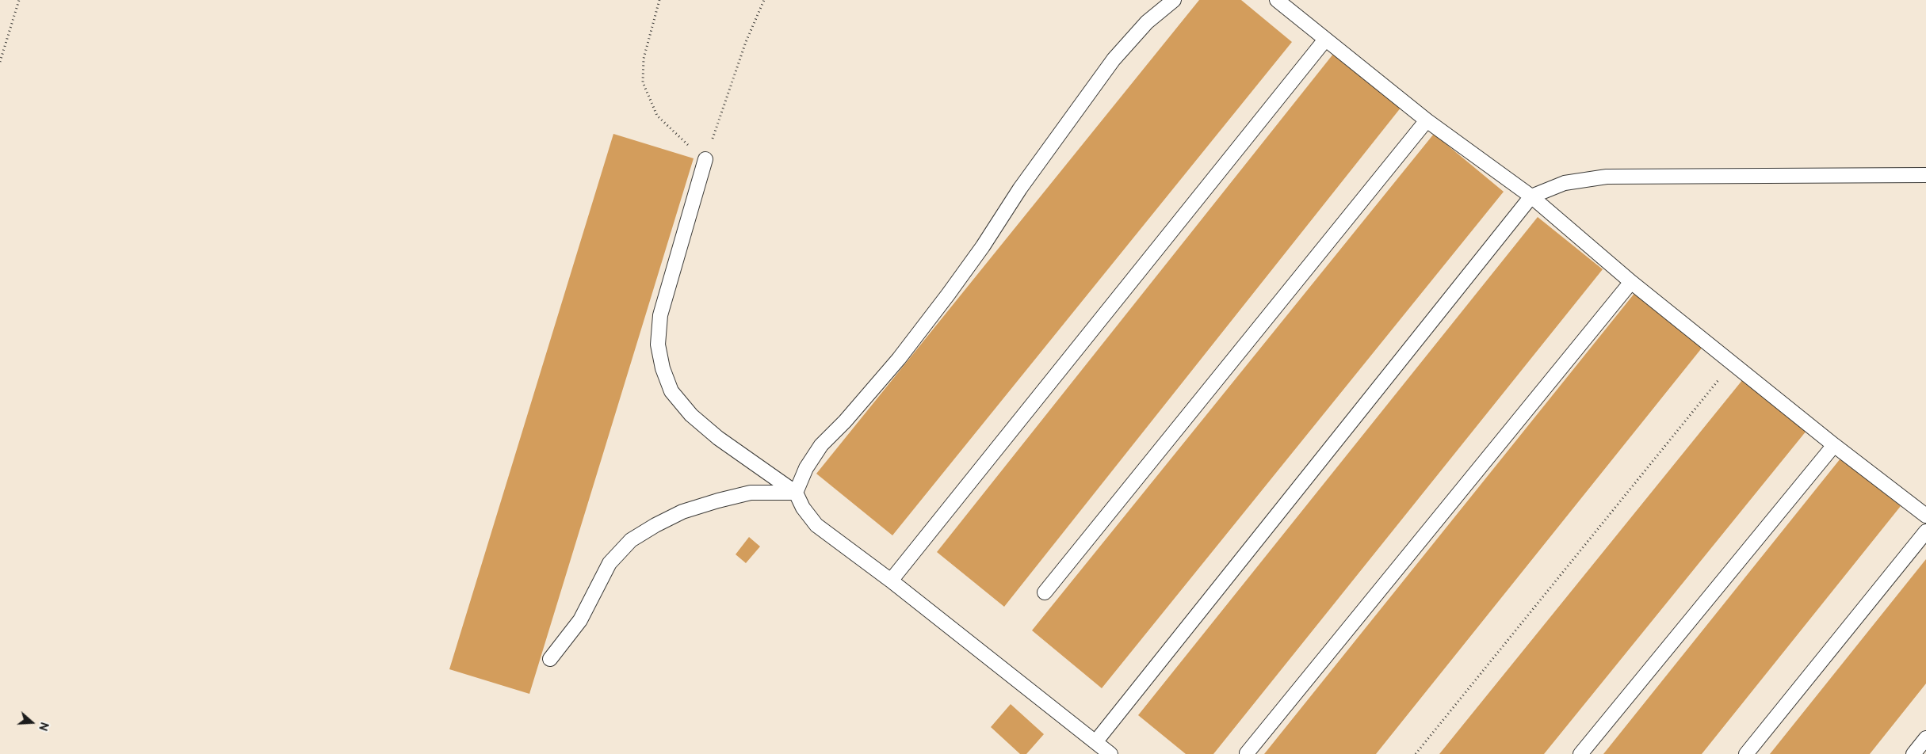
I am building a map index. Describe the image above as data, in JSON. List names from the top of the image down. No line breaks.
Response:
{"north":"right"}
